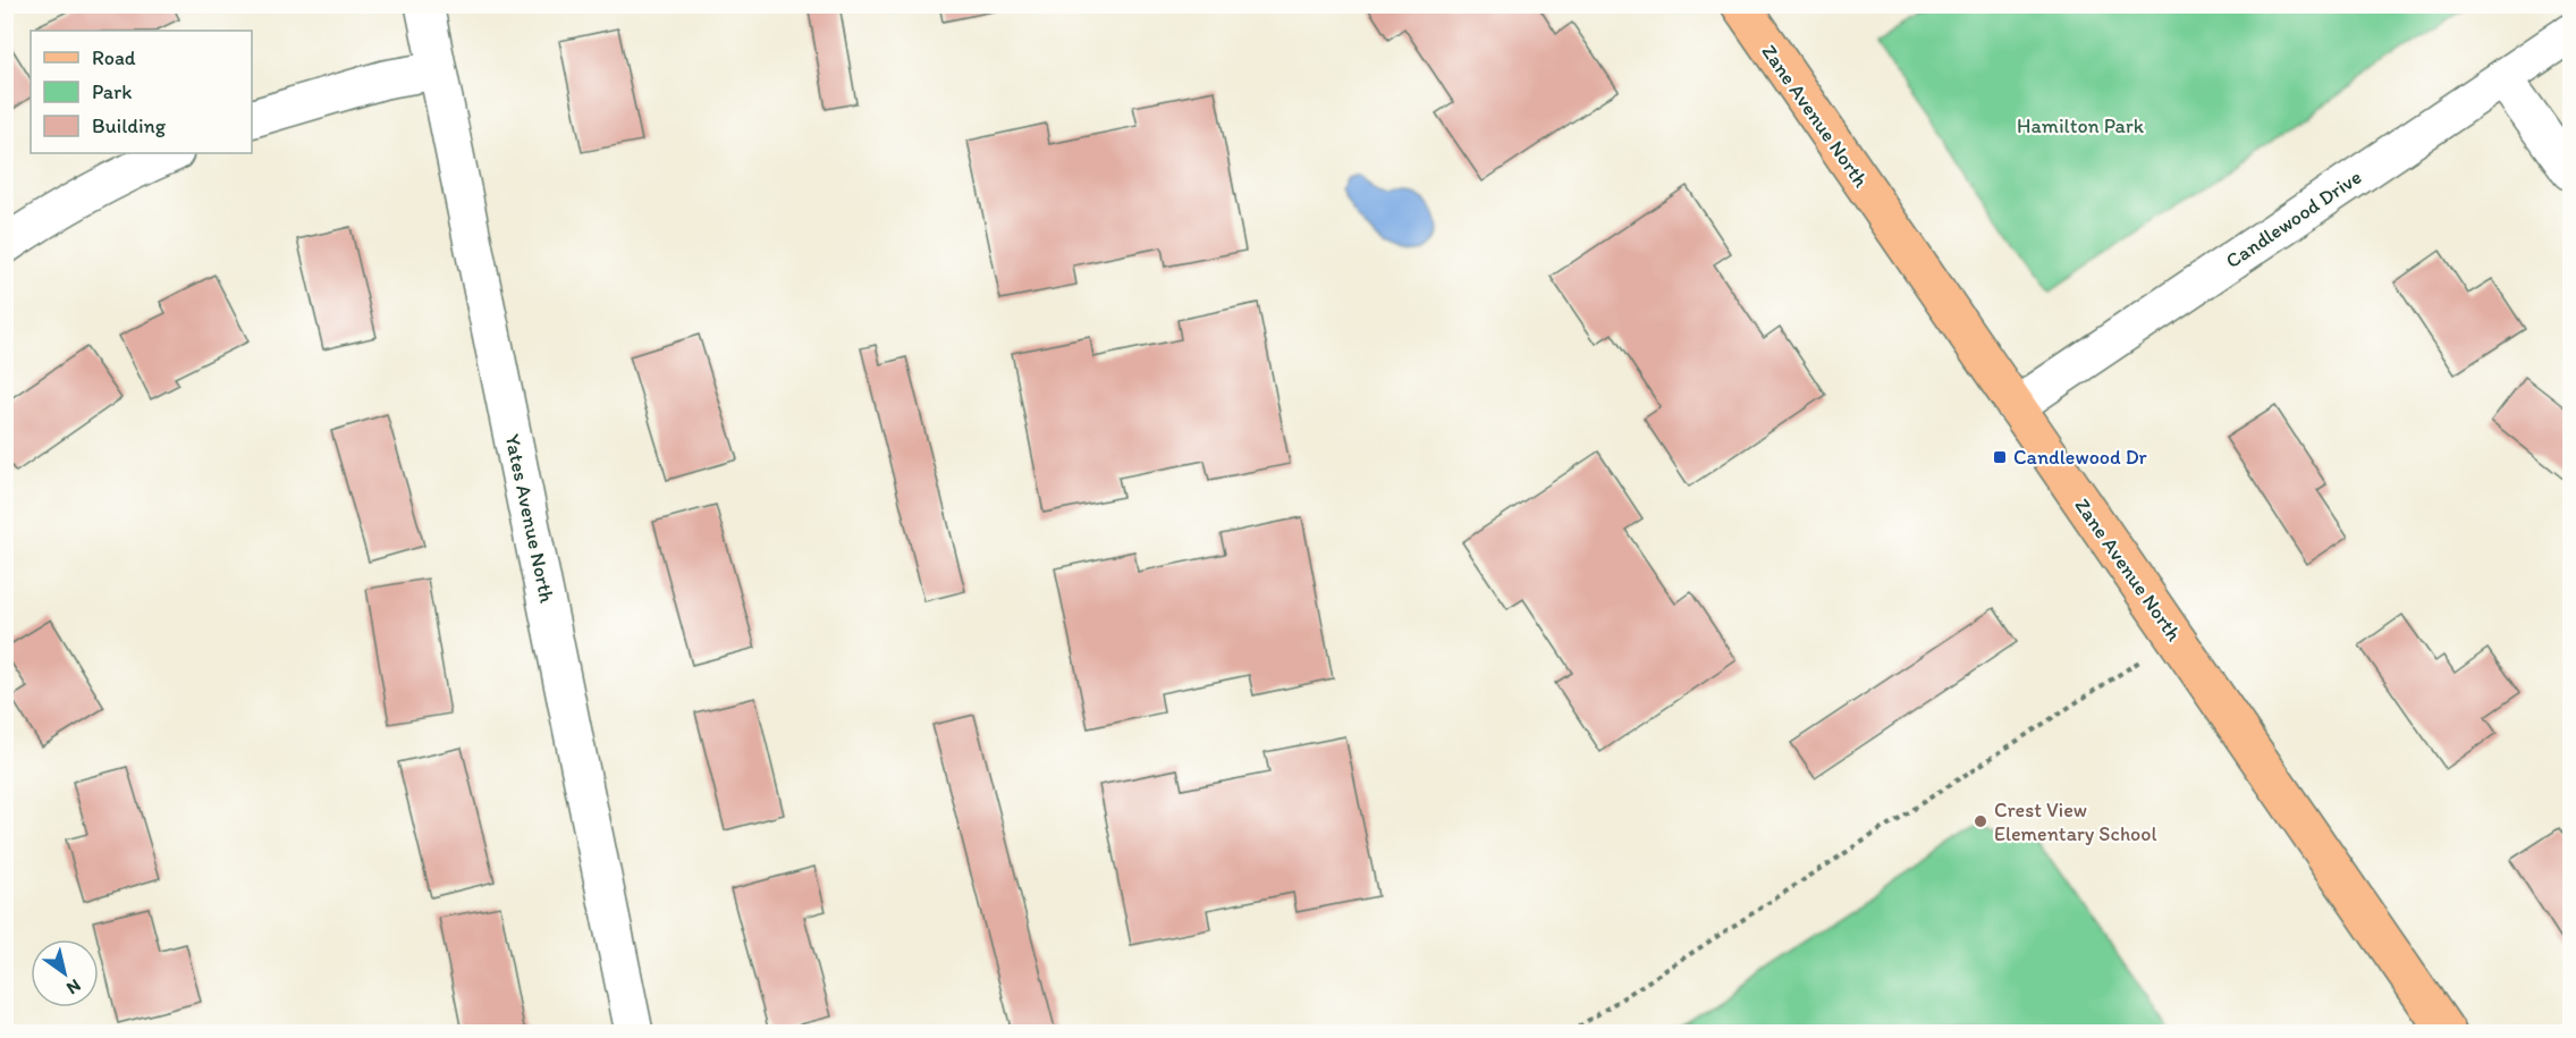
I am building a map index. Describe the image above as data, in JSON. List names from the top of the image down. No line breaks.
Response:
{"streets":{"main road":["Zane Avenue North"],"street":["Candlewood Drive","Yates Avenue North"]},"crossings":[["Zane Avenue North","Candlewood Drive"]],"parks":["Hamilton Park"],"places":{"transit":["Candlewood Dr"],"other":["Crest View Elementary School"]},"legend":["Road","Park","Building"],"north":"bottom right"}
